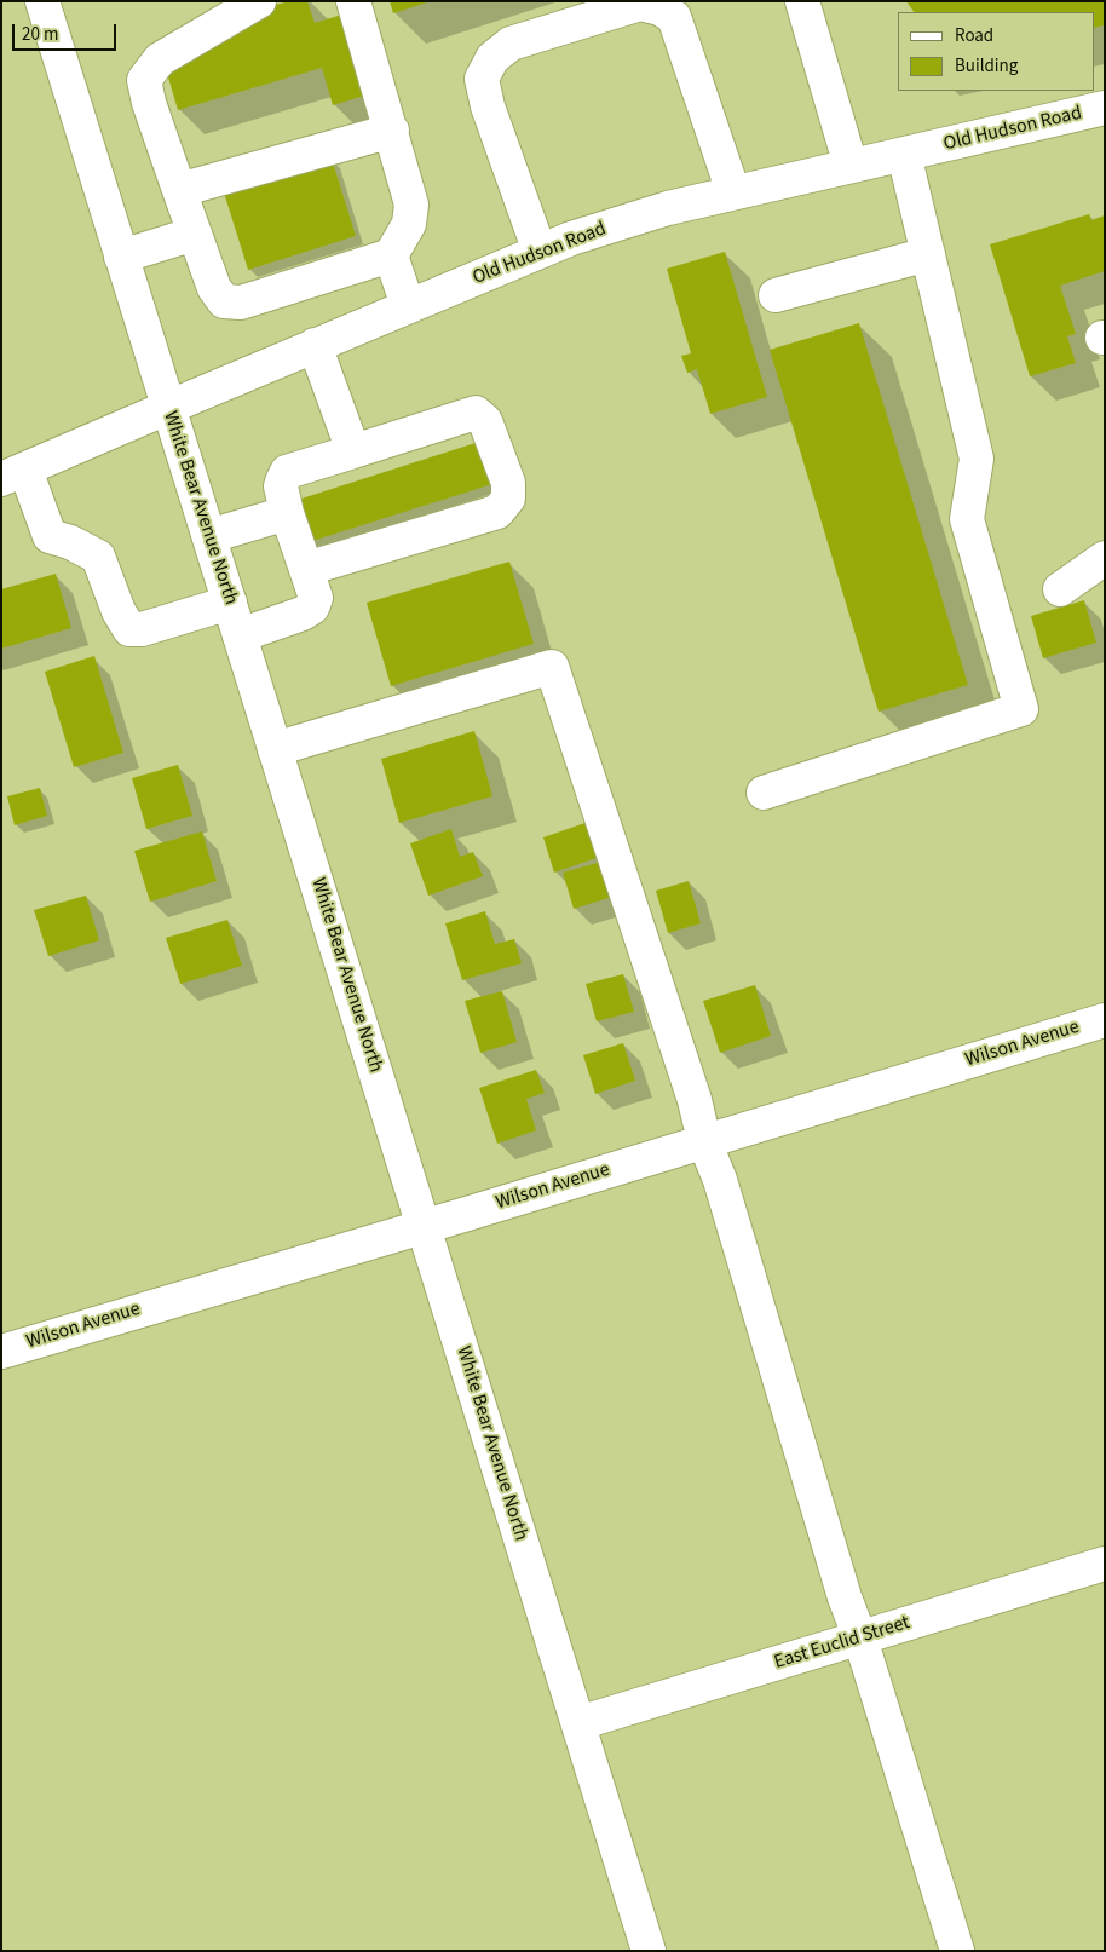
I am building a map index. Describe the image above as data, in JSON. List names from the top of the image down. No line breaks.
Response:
{"streets":{"street":["Old Hudson Road","White Bear Avenue North","Wilson Avenue","East Euclid Street"]},"crossings":[["Old Hudson Road","White Bear Avenue North"],["White Bear Avenue North","Wilson Avenue"],["White Bear Avenue North","East Euclid Street"]],"legend":["Road","Building"],"scale_bar":"20 m"}
